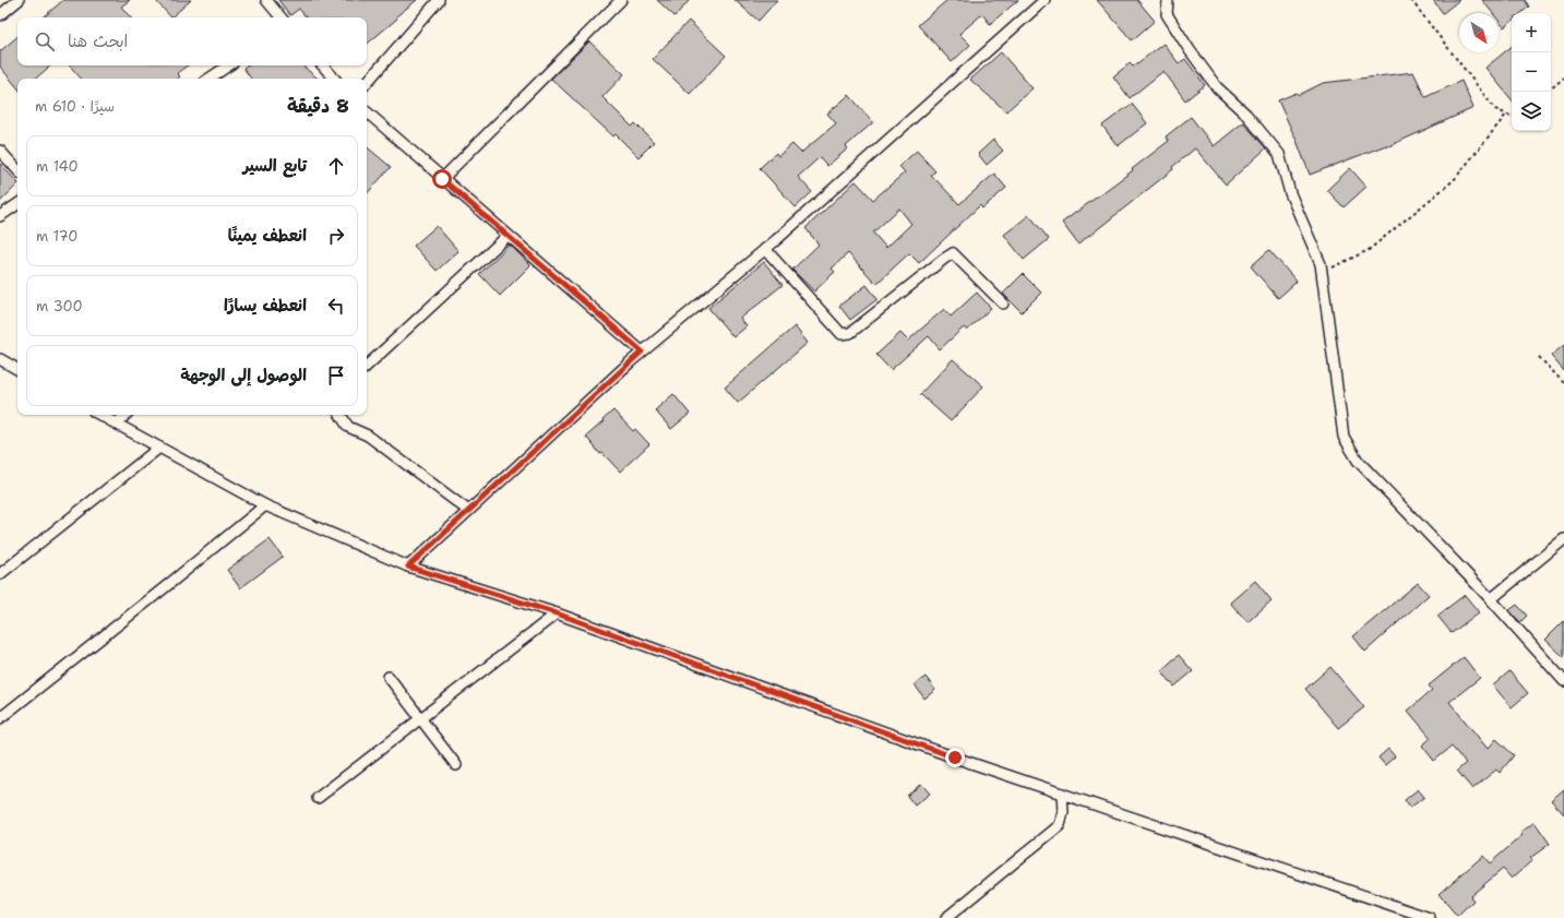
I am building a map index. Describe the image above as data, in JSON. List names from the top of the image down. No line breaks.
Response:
{"north":"bottom right","page":{"map_buttons":["+","−"],"search":"ابحث هنا","heading":["8 دقيقة","سيرًا · 610 m"],"list":[["تابع السير","140 m"],["انعطف يمينًا","170 m"],["انعطف يسارًا","300 m"],"الوصول إلى الوجهة"]}}
